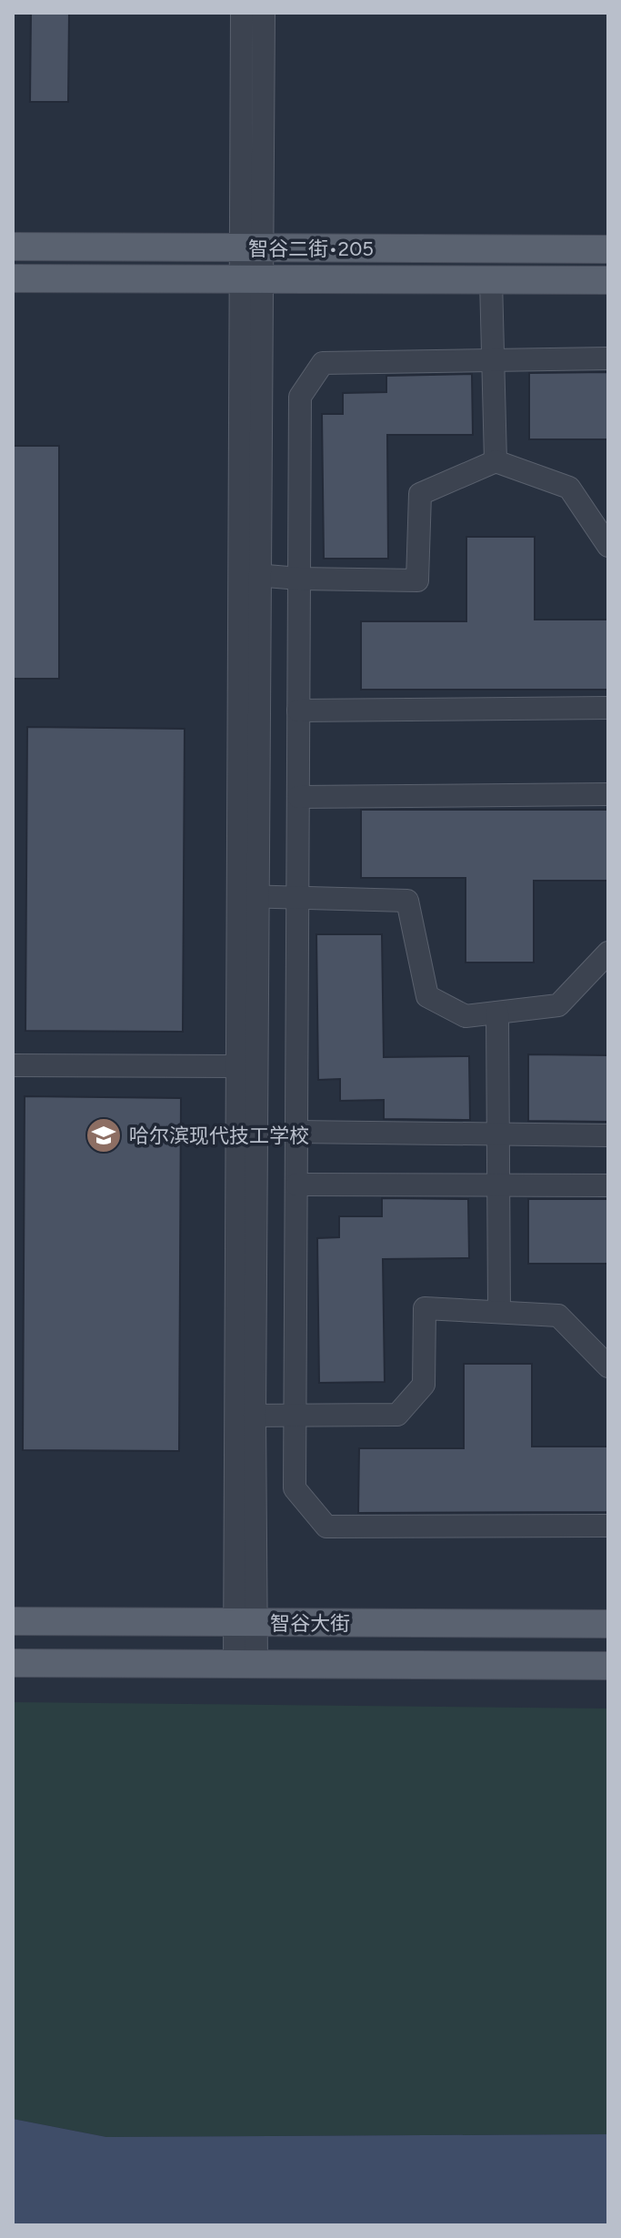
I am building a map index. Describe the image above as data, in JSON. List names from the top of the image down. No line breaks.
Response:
{"streets":{"main road":["智谷二街•205","智谷大街"]},"places":{"school or university":["哈尔滨现代技工学校"]}}
